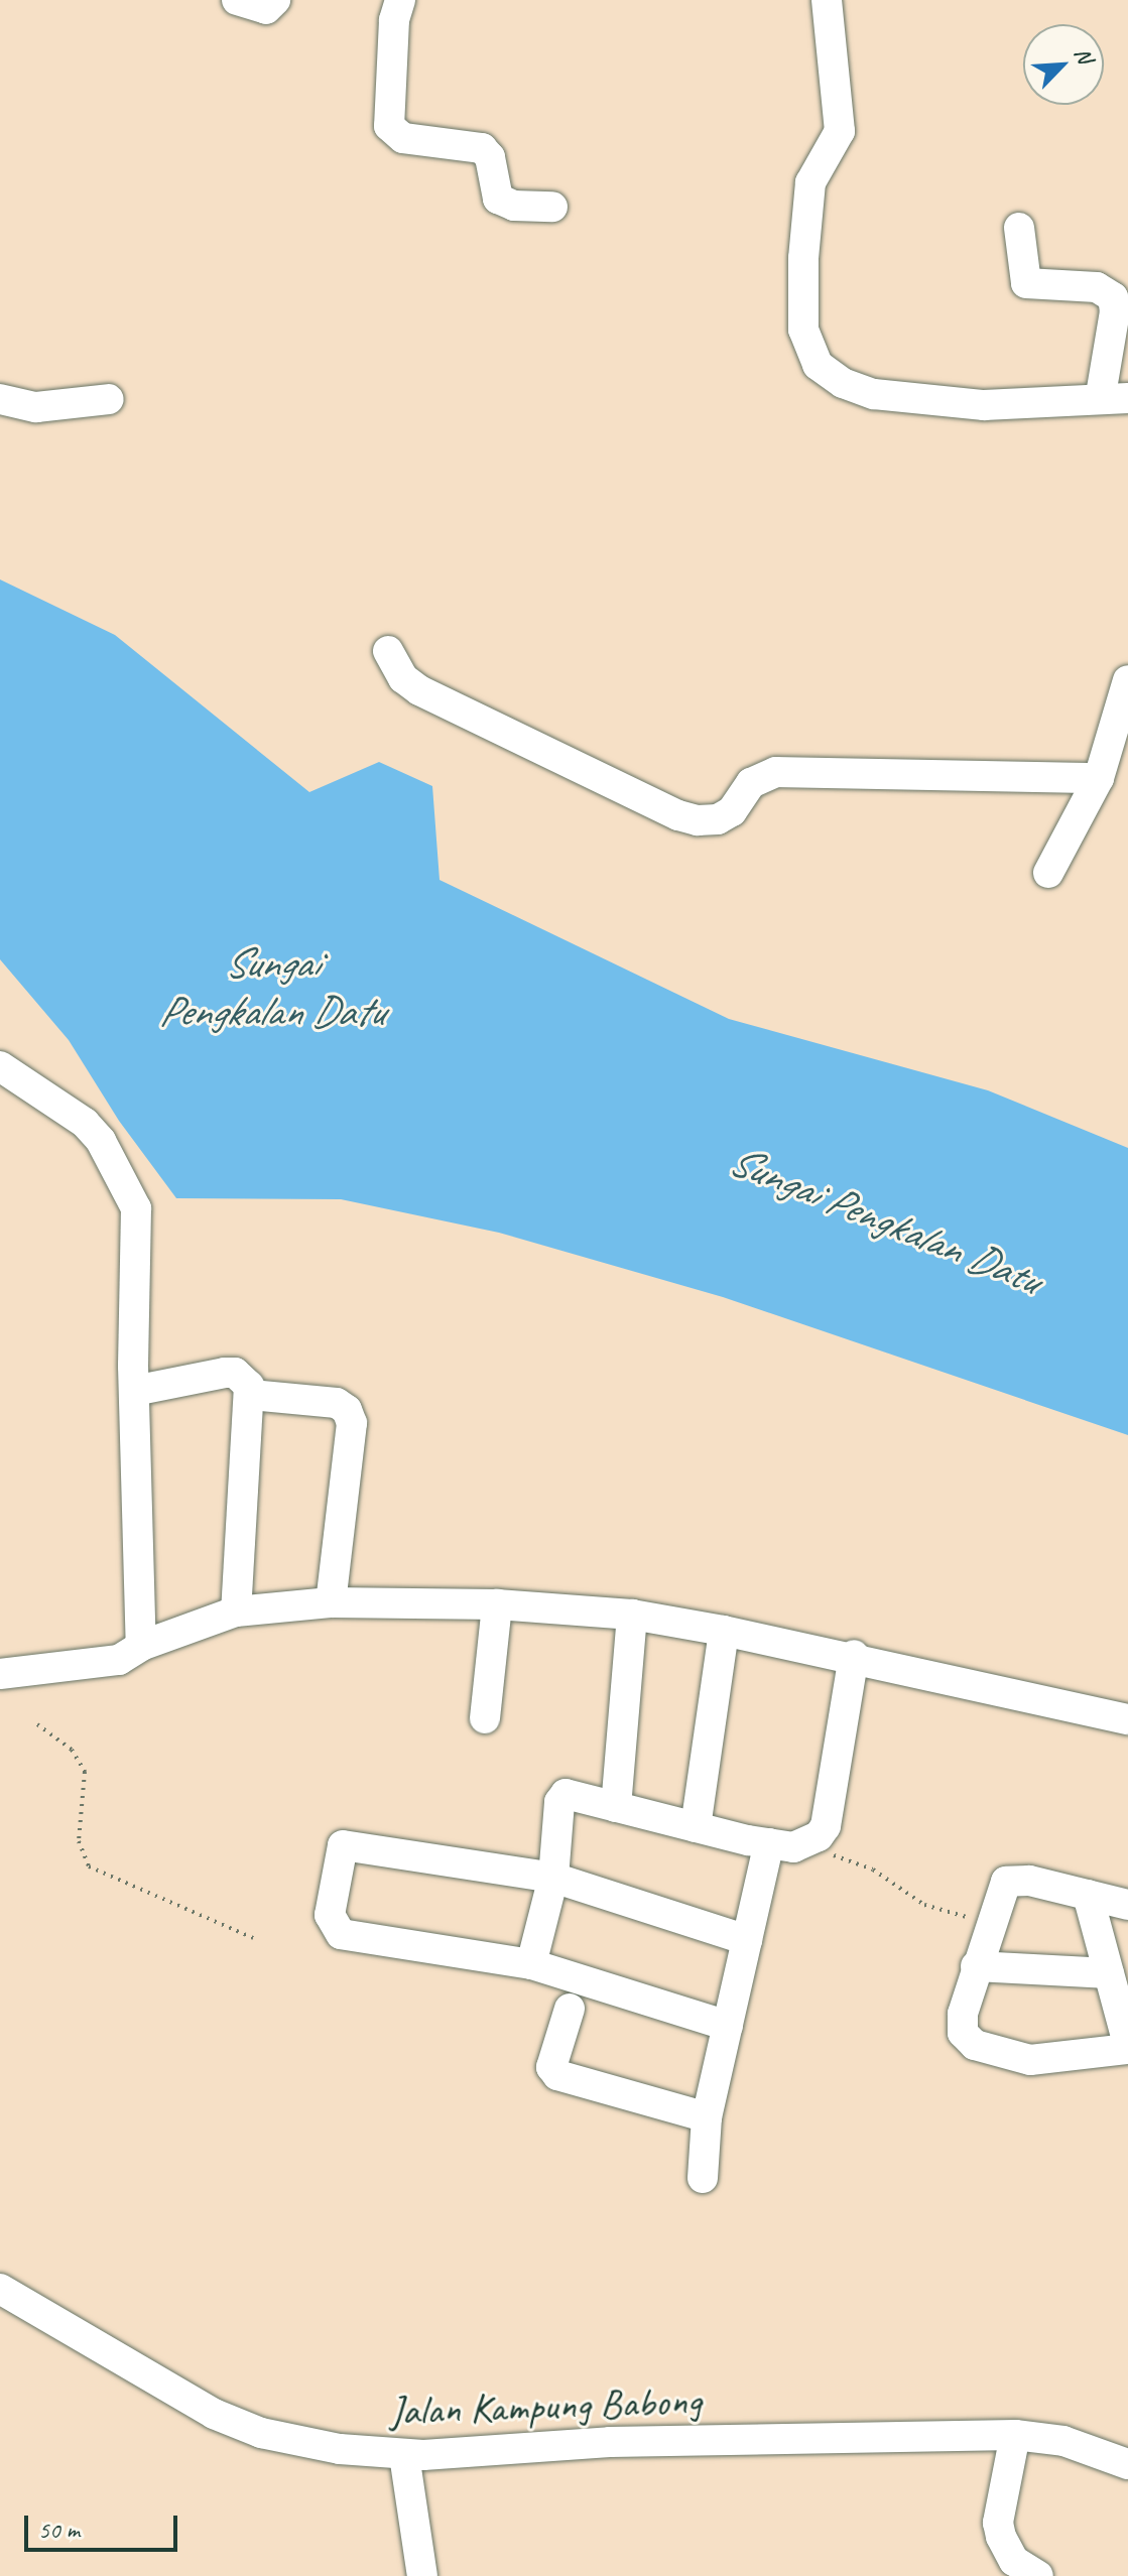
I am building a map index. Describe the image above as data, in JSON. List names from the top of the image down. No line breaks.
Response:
{"streets":{"street":["Jalan Kampung Babong"]},"water":["Sungai Pengkalan Datu"],"scale_bar":"50 m","north":"top right"}
